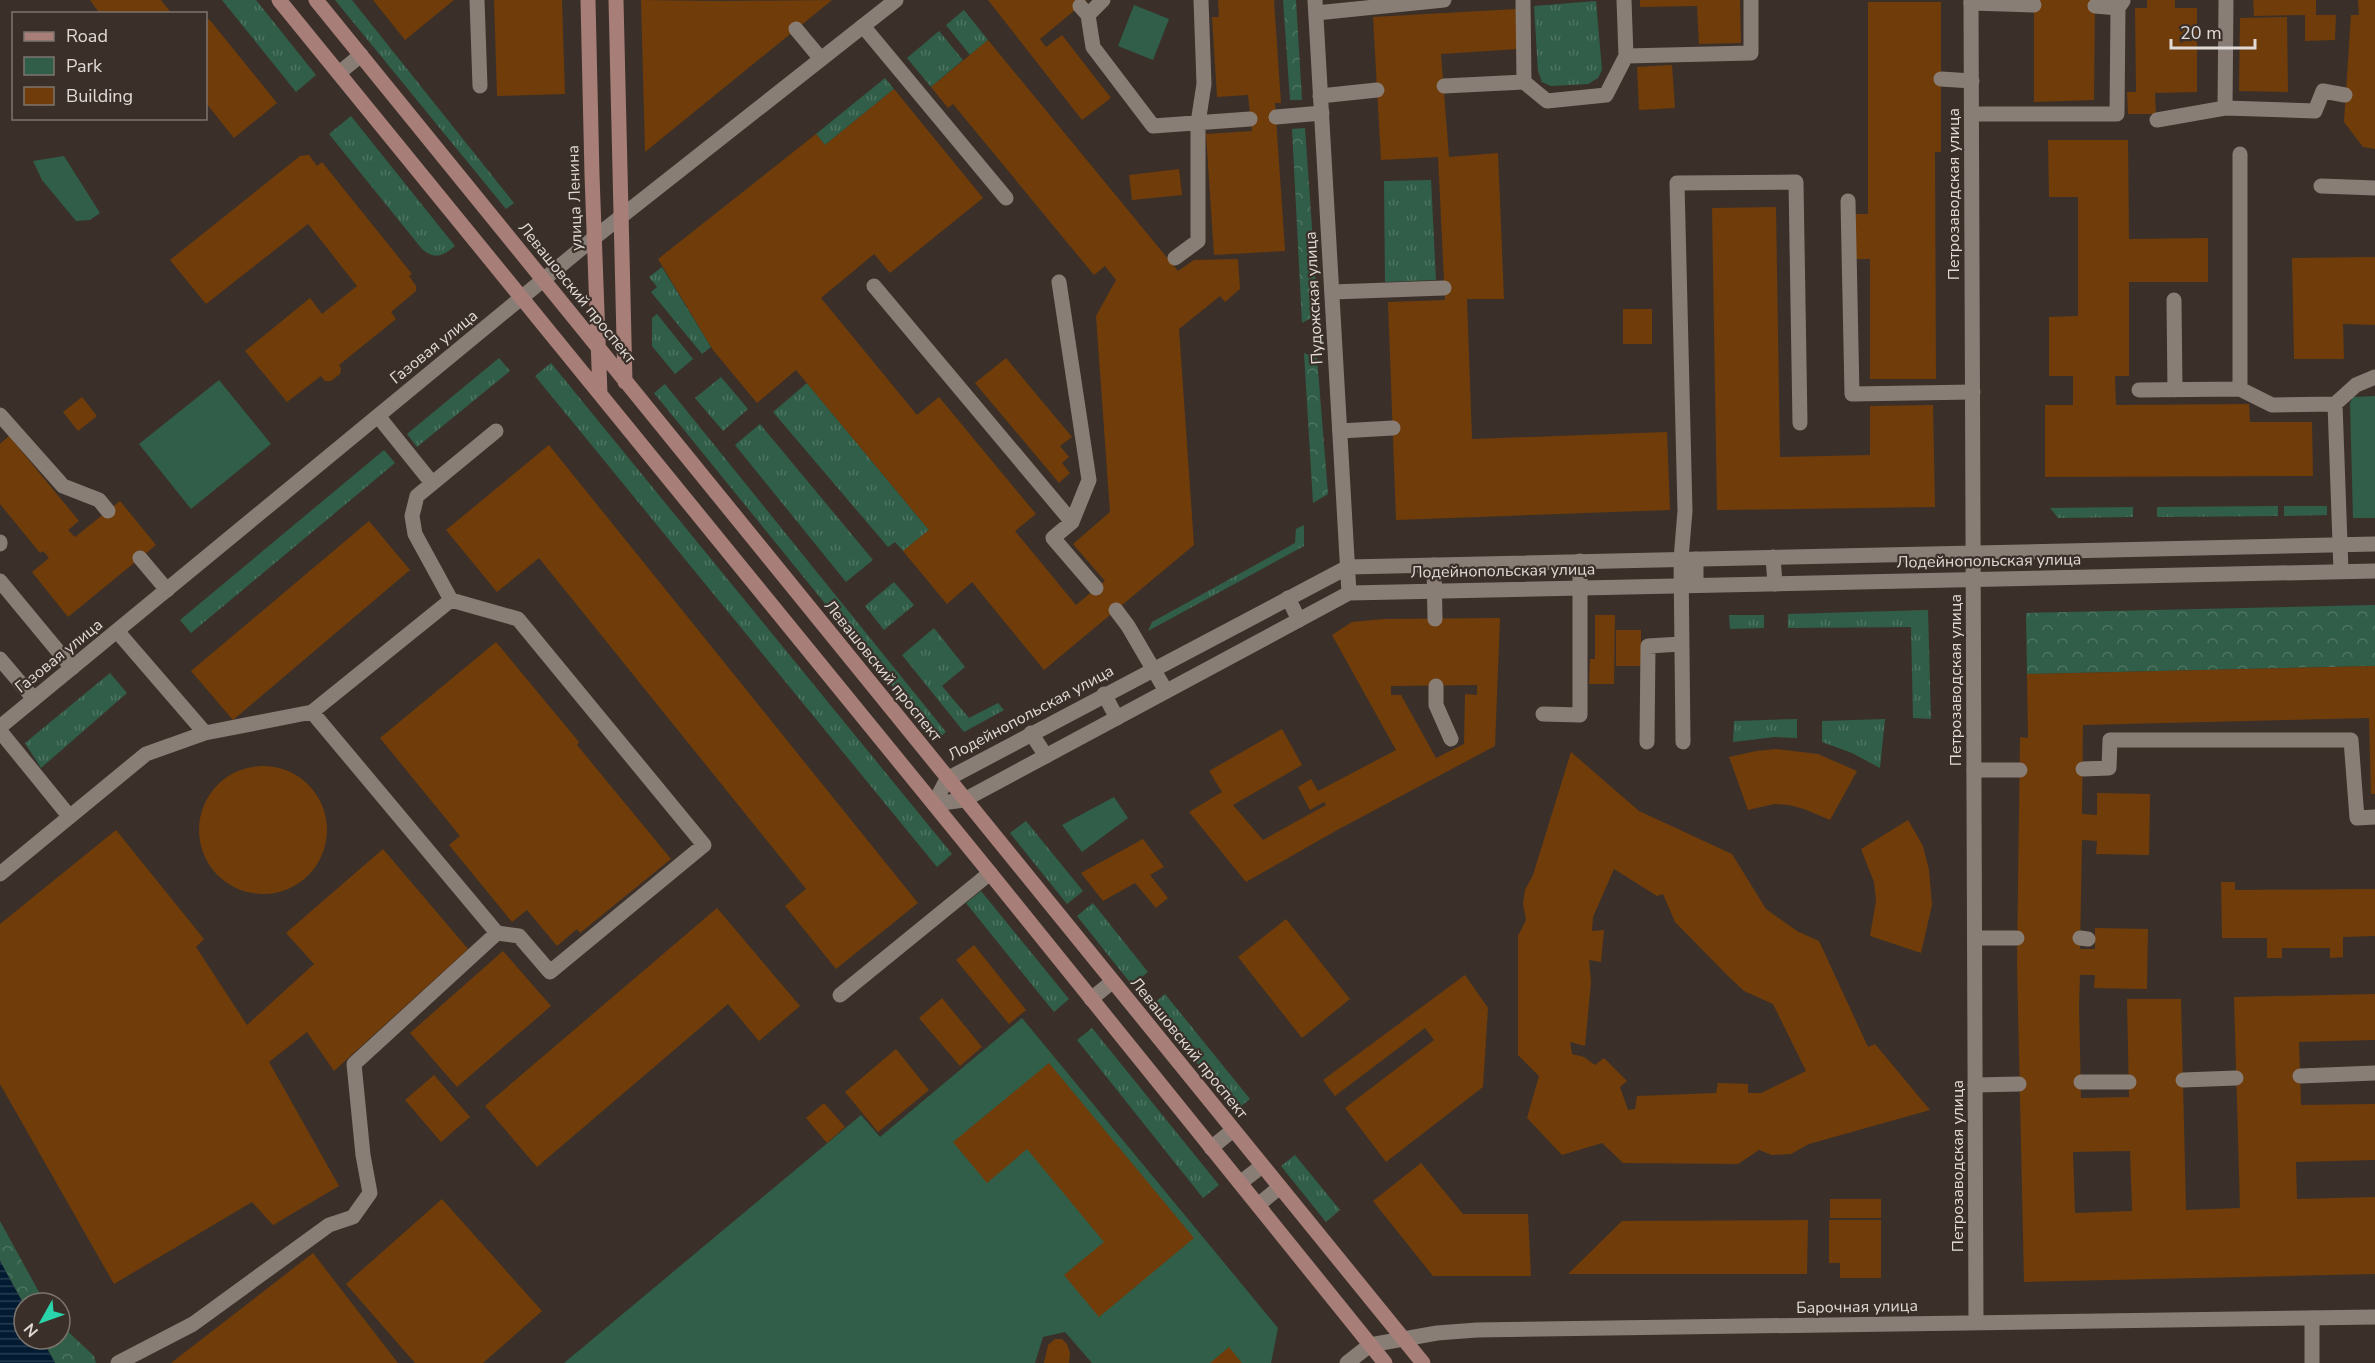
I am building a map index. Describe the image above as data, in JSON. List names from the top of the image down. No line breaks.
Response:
{"streets":{"street":["Петрозаводская улица","улица Ленина","Левашовский проспект","Пудожская улица","Газовая улица","Лодейнопольская улица","Барочная улица"]},"crossings":[["Петрозаводская улица","Лодейнопольская улица"],["Петрозаводская улица","Барочная улица"],["улица Ленина","Левашовский проспект"],["улица Ленина","Газовая улица"],["Левашовский проспект","Газовая улица"],["Левашовский проспект","Лодейнопольская улица"],["Левашовский проспект","Барочная улица"],["Пудожская улица","Лодейнопольская улица"]],"legend":["Road","Park","Building"],"scale_bar":"20 m","north":"bottom left"}
